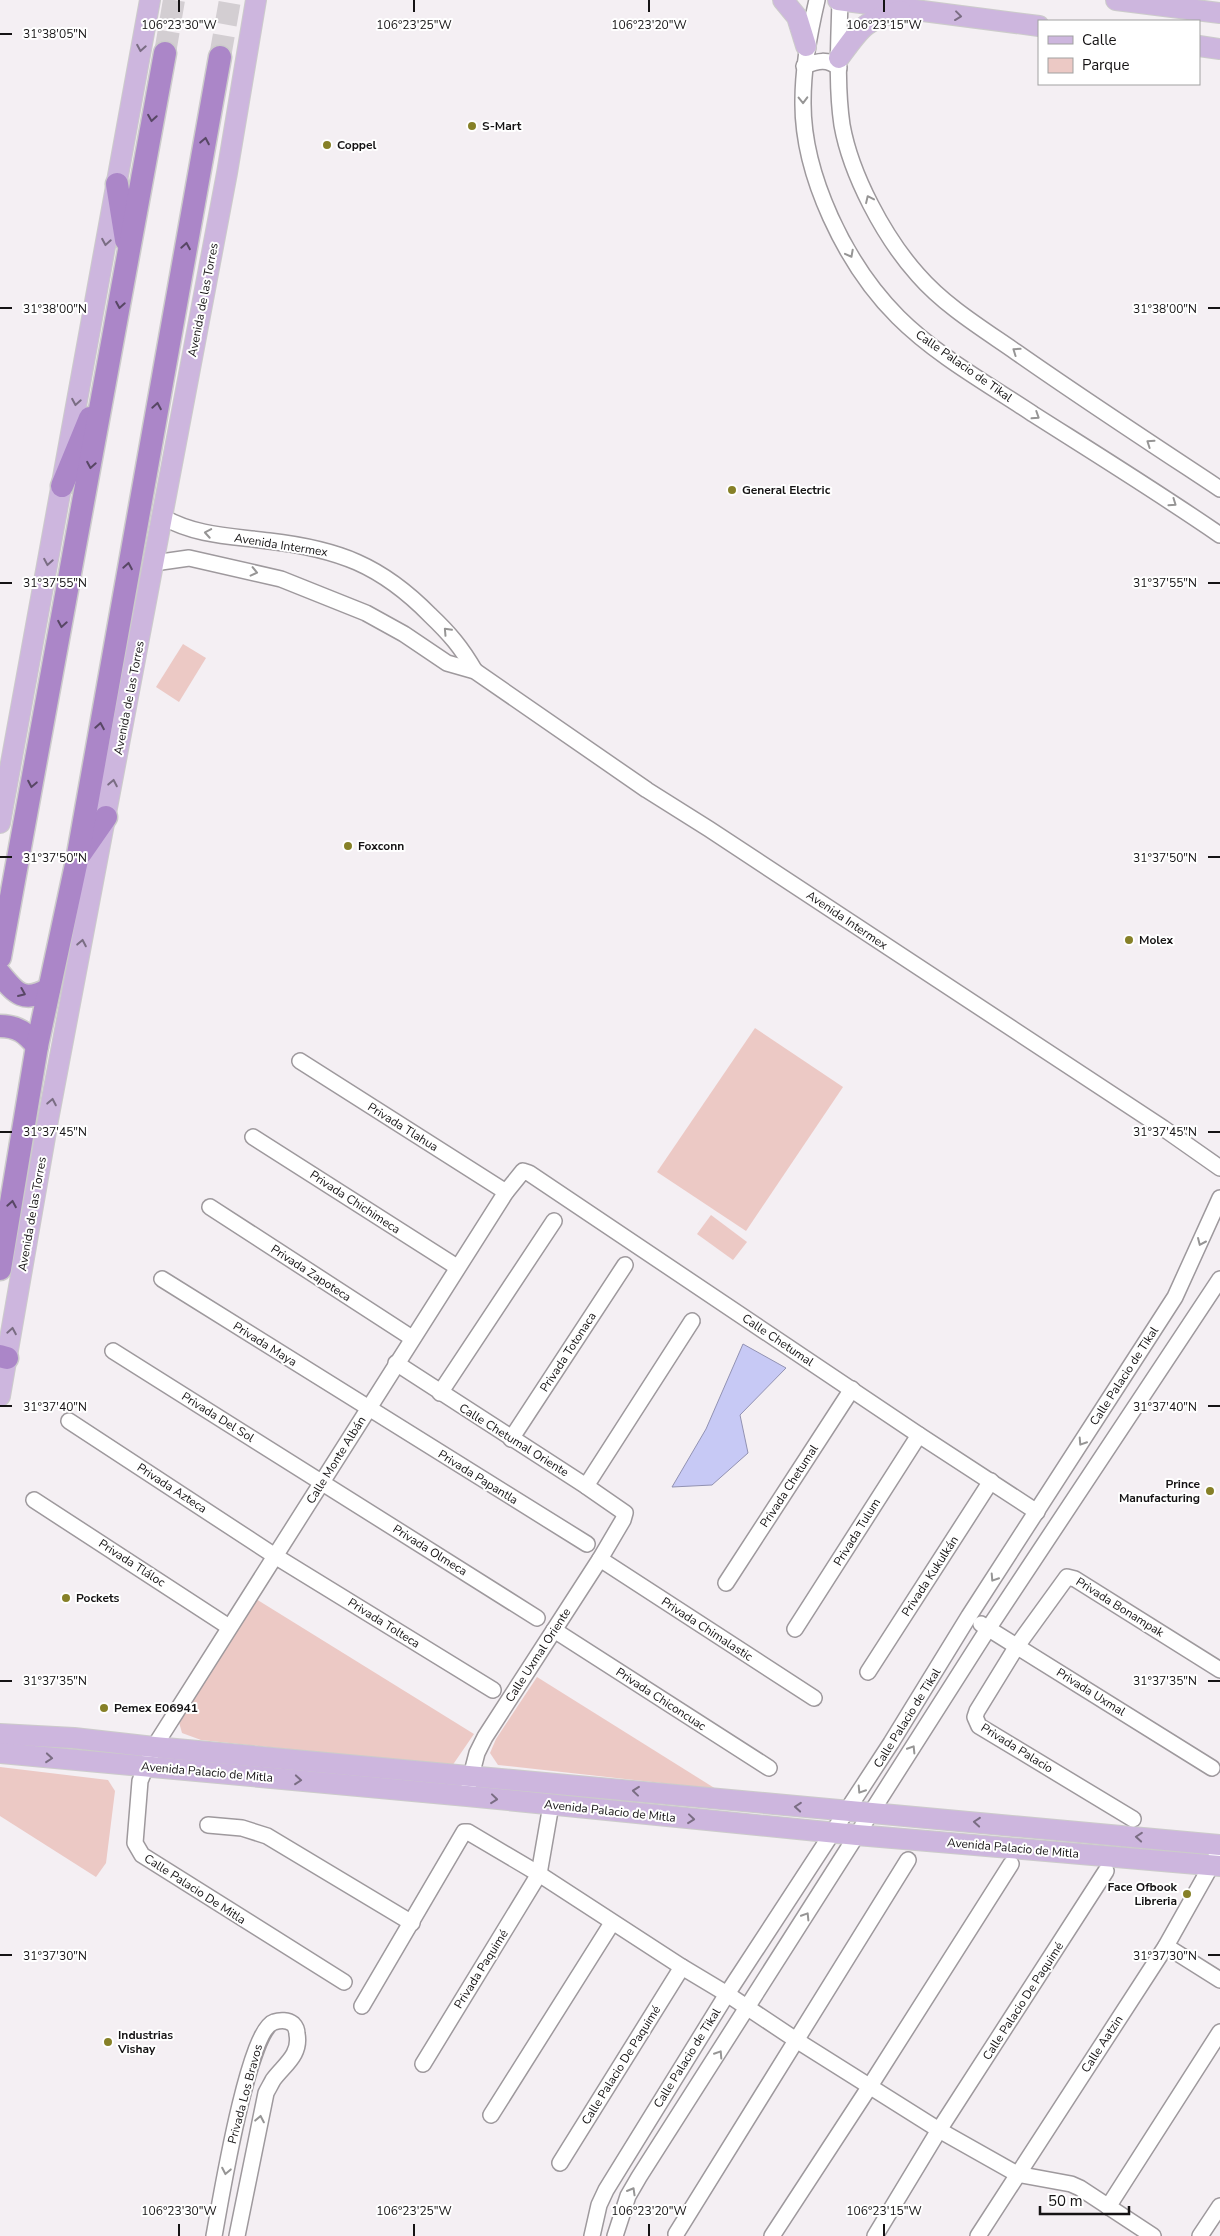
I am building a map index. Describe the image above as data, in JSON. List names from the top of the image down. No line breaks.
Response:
{"streets":{"highway":["Avenida de las Torres"],"main road":["Avenida Palacio de Mitla"],"street":["Calle Palacio de Tikal","Avenida Intermex","Privada Tlahua","Privada Chichimeca","Privada Zapoteca","Calle Chetumal","Privada Maya","Privada Totonaca","Privada Del Sol","Calle Chetumal Oriente","Calle Monte Albán","Privada Papantla","Privada Chetumal","Privada Azteca","Privada Tulum","Privada Olmeca","Privada Tláloc","Privada Kukulkán","Privada Bonampak","Privada Tolteca","Privada Chimalastic","Calle Uxmal Oriente","Privada Uxmal","Privada Chiconcuac","Privada Palacio","Calle Palacio De Mitla","Privada Paquimé","Calle Palacio De Paquimé","Calle Aatzin","Privada Los Bravos"]},"crossings":[["Avenida de las Torres","Avenida Intermex"],["Calle Palacio de Tikal","Calle Chetumal"],["Calle Palacio de Tikal","Privada Uxmal"],["Calle Palacio de Tikal","Avenida Palacio de Mitla"],["Privada Tlahua","Calle Monte Albán"],["Privada Chichimeca","Calle Monte Albán"],["Privada Zapoteca","Calle Monte Albán"],["Calle Chetumal","Calle Monte Albán"],["Calle Chetumal","Privada Chetumal"],["Calle Chetumal","Privada Tulum"],["Calle Chetumal","Privada Kukulkán"],["Privada Maya","Calle Monte Albán"],["Privada Maya","Privada Papantla"],["Privada Totonaca","Calle Chetumal Oriente"],["Privada Del Sol","Calle Monte Albán"],["Privada Del Sol","Privada Olmeca"],["Calle Chetumal Oriente","Calle Monte Albán"],["Calle Chetumal Oriente","Calle Uxmal Oriente"],["Calle Monte Albán","Privada Papantla"],["Calle Monte Albán","Privada Azteca"],["Calle Monte Albán","Privada Olmeca"],["Calle Monte Albán","Privada Tláloc"],["Calle Monte Albán","Privada Tolteca"],["Calle Monte Albán","Avenida Palacio de Mitla"],["Calle Monte Albán","Calle Palacio De Mitla"],["Privada Azteca","Privada Tolteca"],["Privada Bonampak","Privada Uxmal"],["Privada Bonampak","Privada Palacio"],["Privada Chimalastic","Calle Uxmal Oriente"],["Calle Uxmal Oriente","Privada Chiconcuac"],["Calle Uxmal Oriente","Avenida Palacio de Mitla"],["Privada Uxmal","Privada Palacio"],["Avenida Palacio de Mitla","Calle Palacio De Mitla"],["Avenida Palacio de Mitla","Calle Aatzin"]],"places":["S-Mart","Coppel","General Electric","Foxconn","Molex","Prince Manufacturing","Pockets","Pemex E06941","Face Ofbook Libreria","Industrias Vishay"],"legend":["Calle","Parque"],"scale_bar":"50 m","coordinates":["106°23'30\"W","106°23'25\"W","106°23'20\"W","106°23'15\"W","31°38'05\"N","31°38'00\"N","31°37'55\"N","31°37'50\"N","31°37'45\"N","31°37'40\"N","31°37'35\"N","31°37'30\"N"]}
